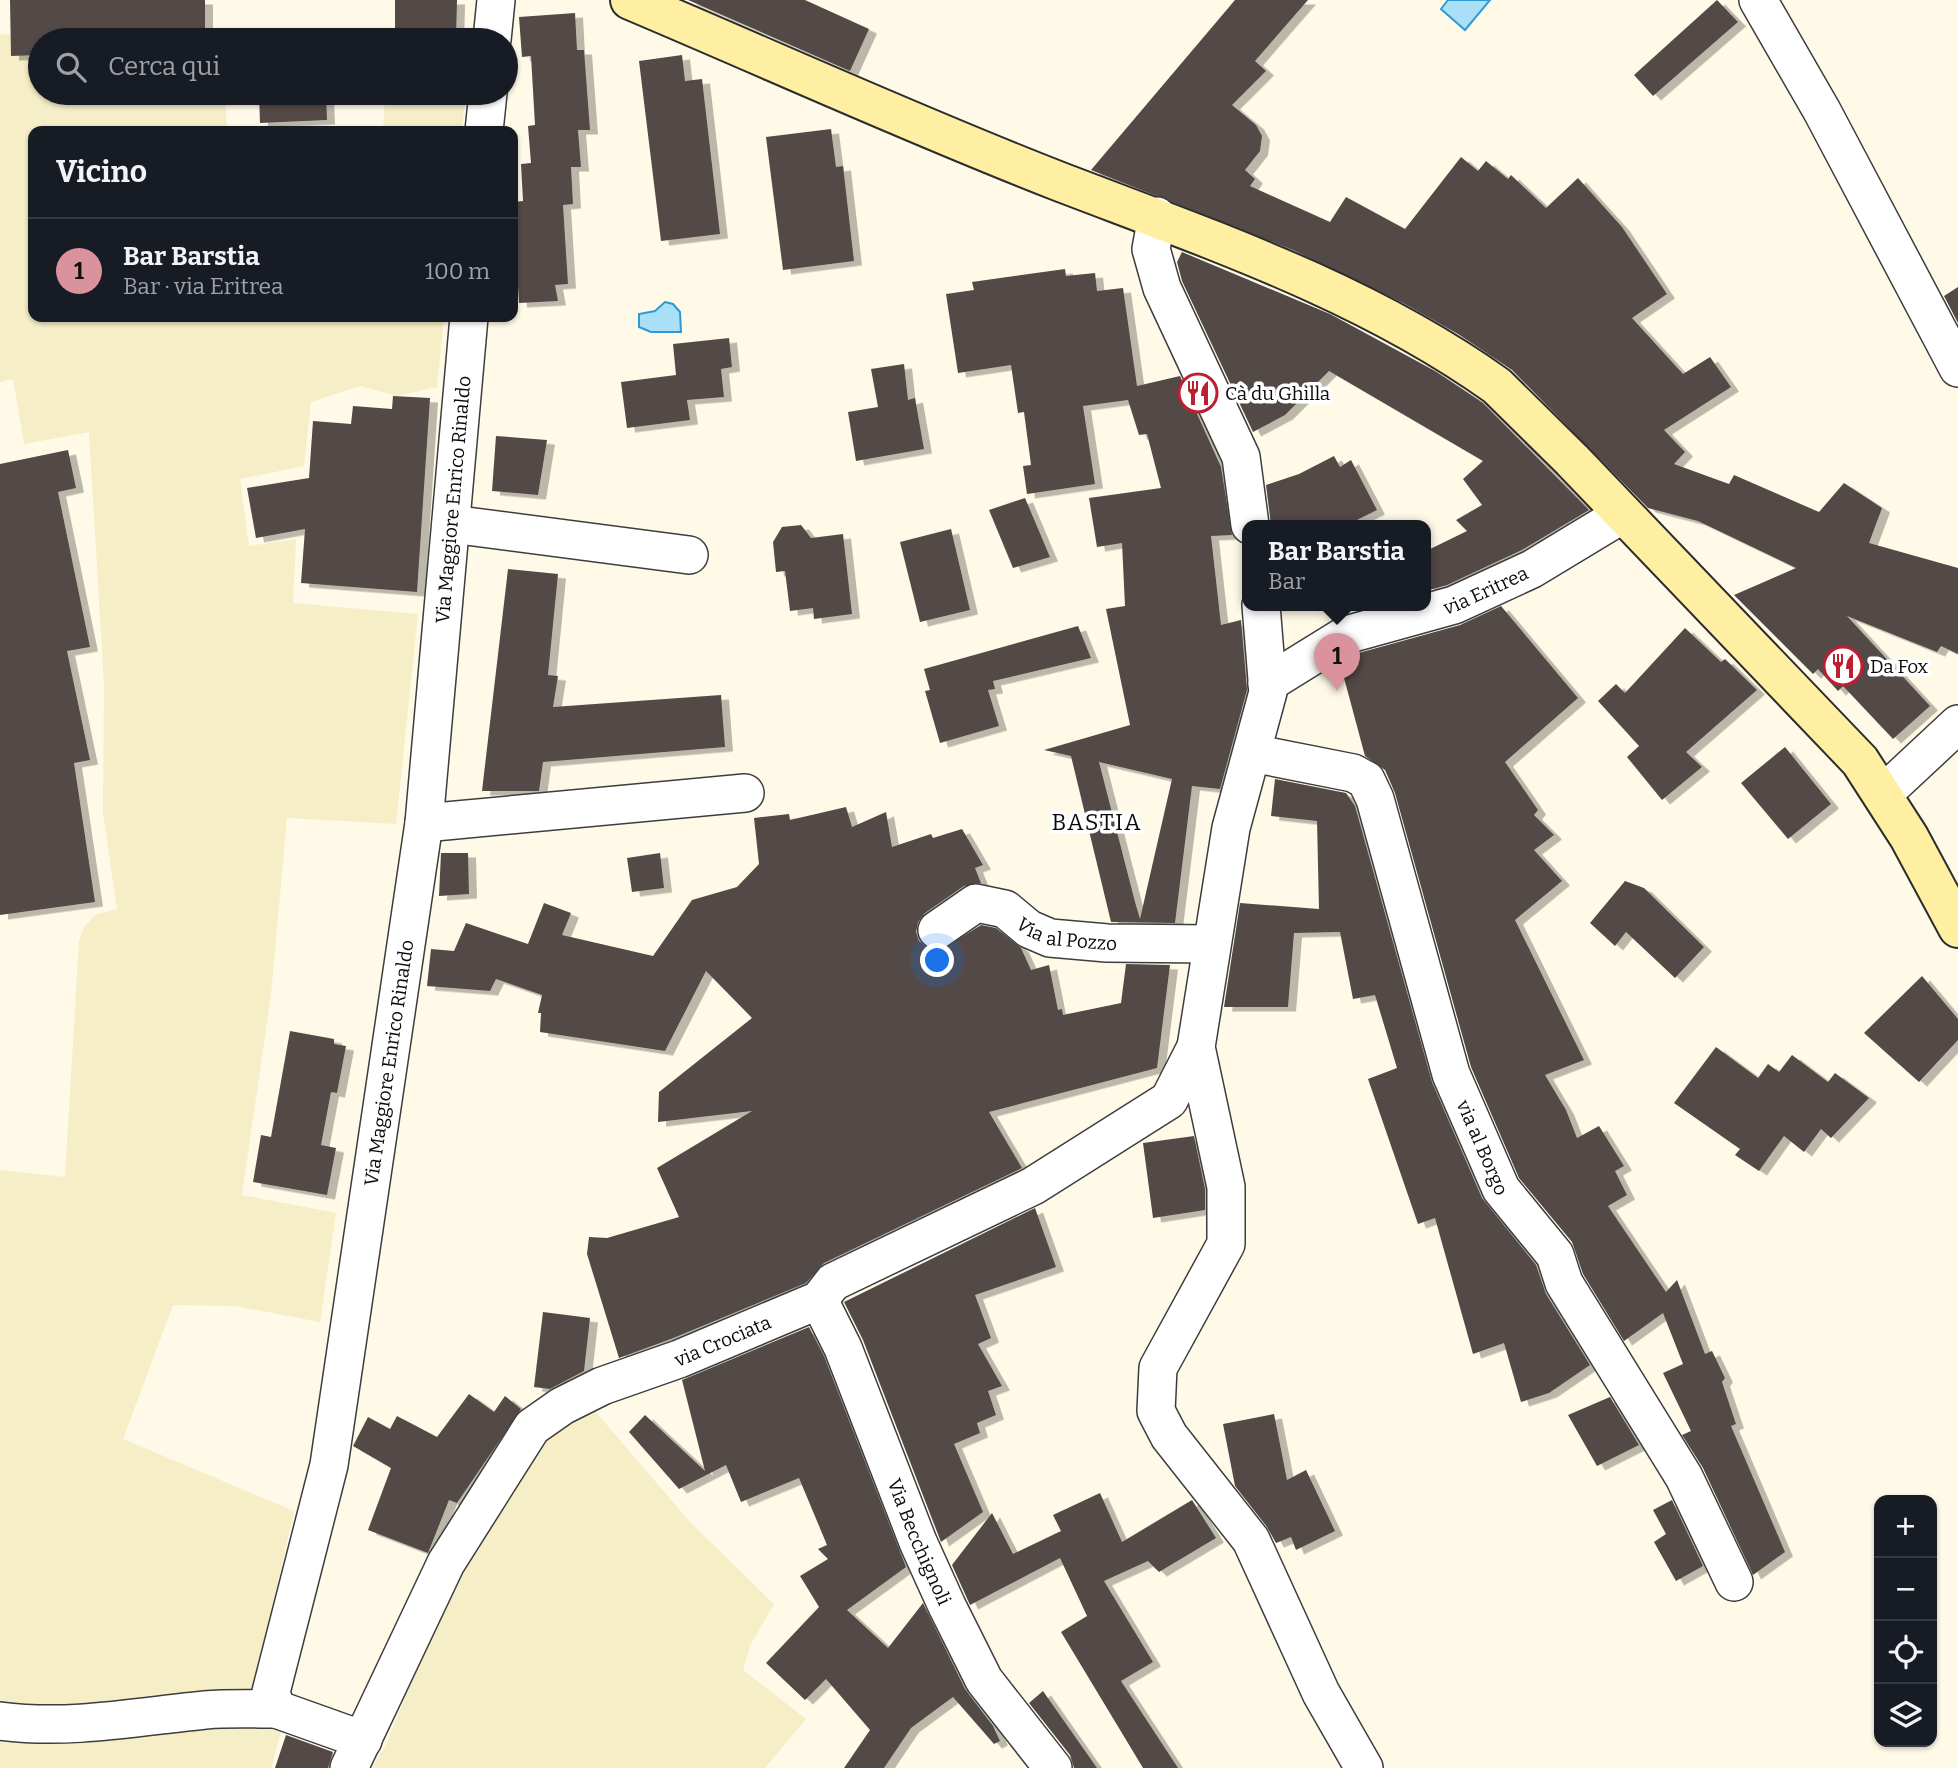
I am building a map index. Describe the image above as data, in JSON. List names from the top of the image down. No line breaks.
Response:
{"streets":{"street":["Via Maggiore Enrico Rinaldo","via Eritrea","Via al Pozzo","via al Borgo","via Crociata","Via Becchignoli"]},"crossings":[["via Crociata","Via Becchignoli"]],"districts":["BASTIA"],"places":{"restaurant":["Cà du Ghilla","Da Fox"]},"page":{"search":"Cerca qui","heading":"Vicino","list":[{"mark":"1","name":"Bar Barstia","note":"Bar · via Eritrea","value":"100 m"}],"popup":["Bar Barstia","Bar"],"pins":"1","map_buttons":["+","−"]}}
